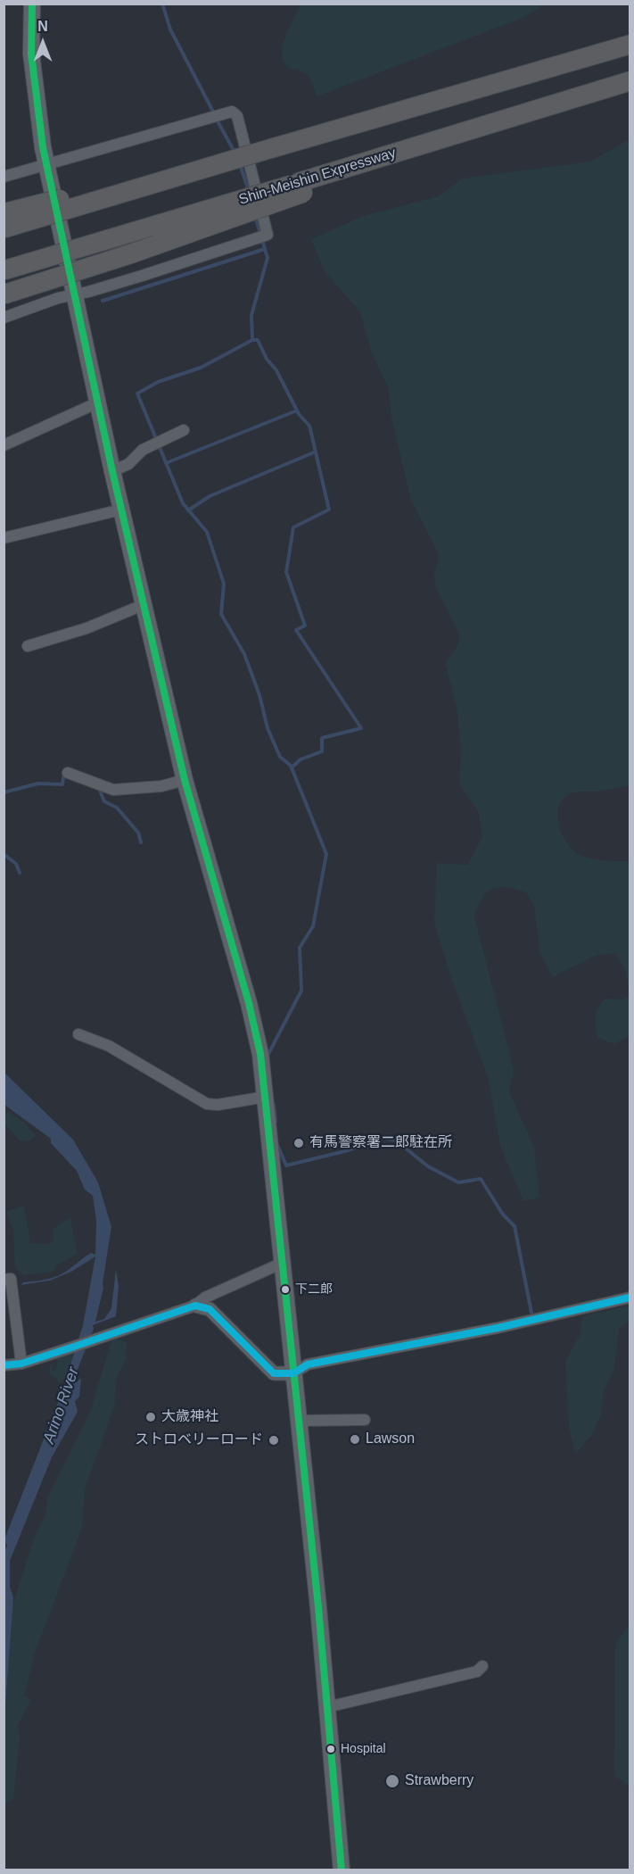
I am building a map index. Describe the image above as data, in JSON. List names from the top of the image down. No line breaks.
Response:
{"streets":{"highway":["Shin-Meishin Expressway"]},"water":["Arino River"],"places":["有馬警察署二郎駐在所","下二郎","大歳神社","Lawson","ストロベリーロード","Hospital","Strawberry"],"north":"top"}
